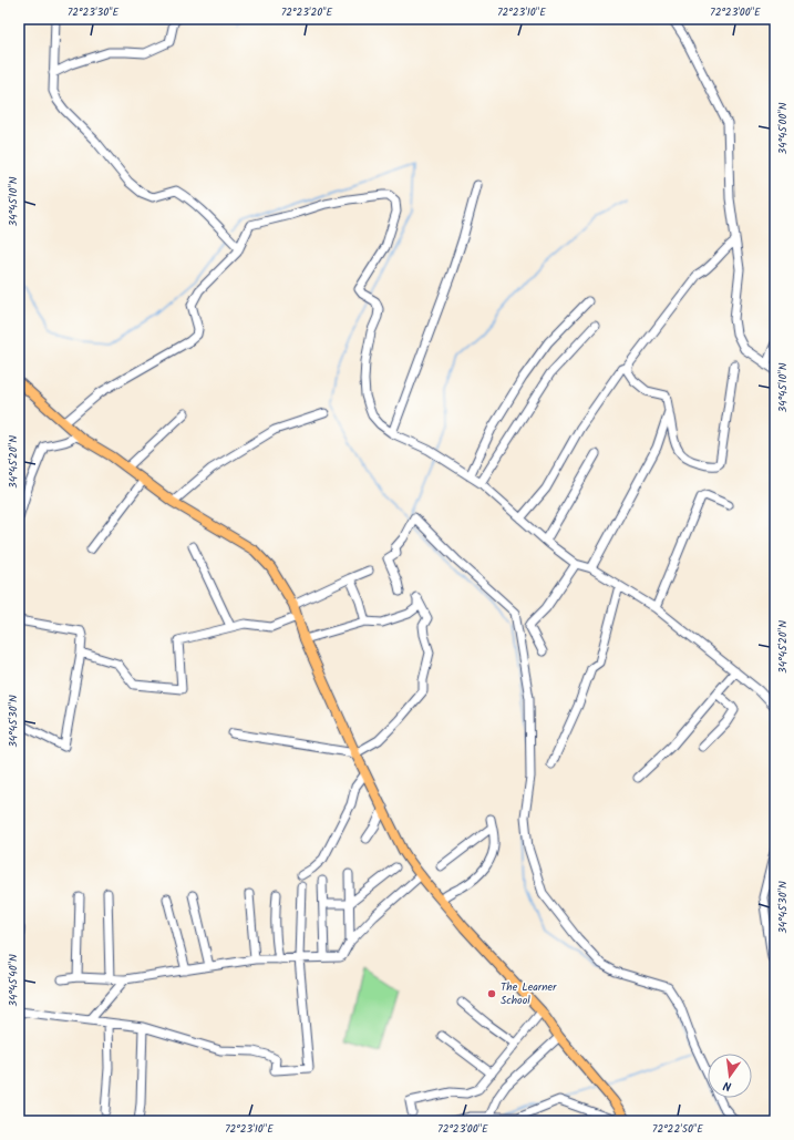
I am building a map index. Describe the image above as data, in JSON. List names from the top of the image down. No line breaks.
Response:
{"places":["The Learner School"],"north":"bottom","coordinates":["72°23'30\"E","72°23'20\"E","72°23'10\"E","72°23'00\"E","34°45'00\"N","34°45'10\"N","34°45'20\"N","34°45'30\"N","34°45'40\"N","72°22'50\"E"]}
